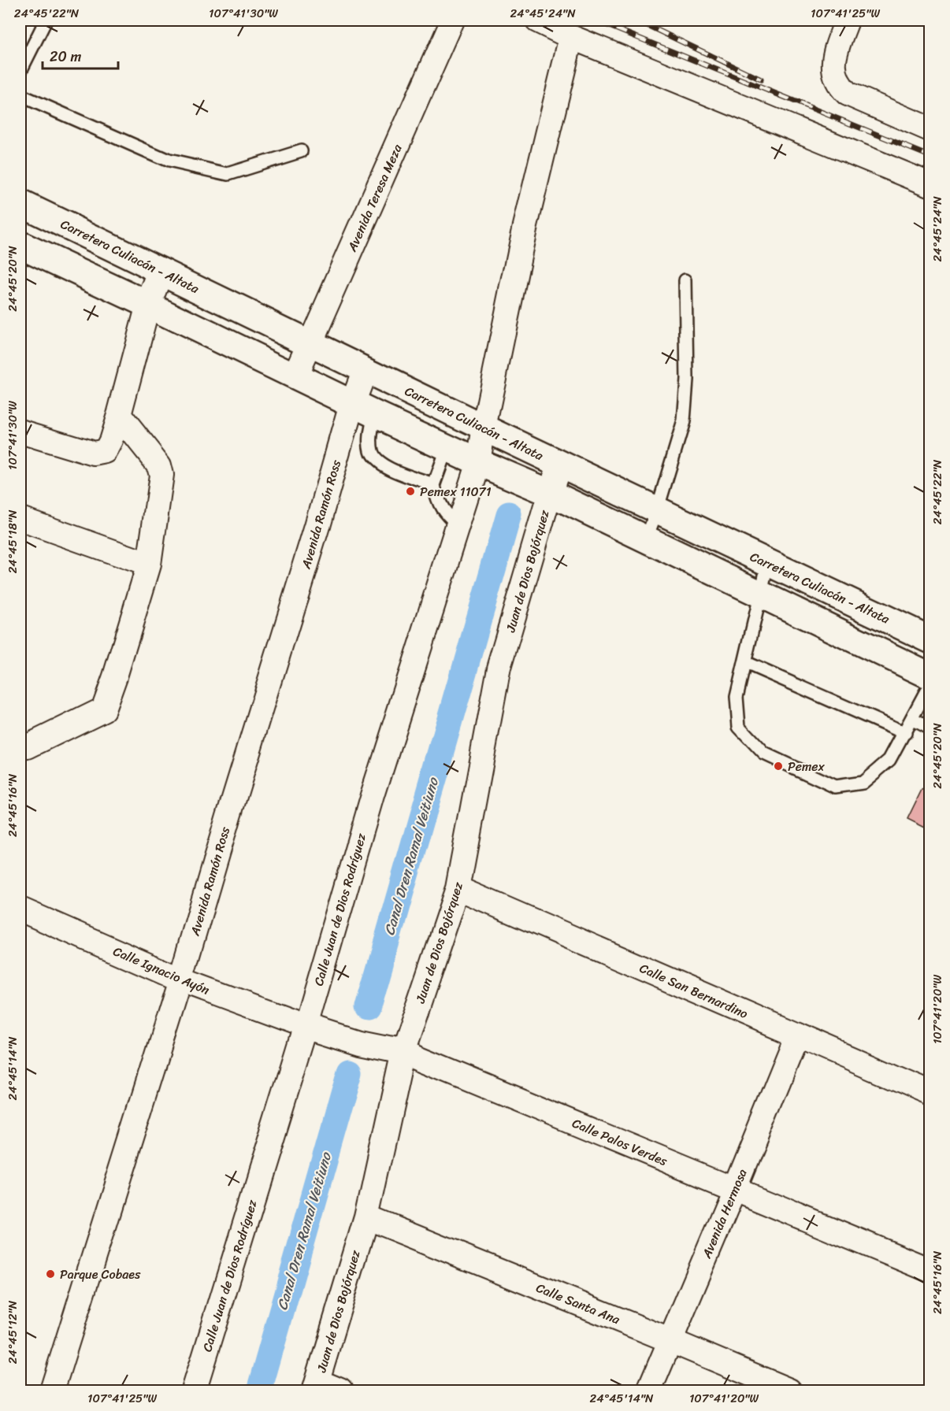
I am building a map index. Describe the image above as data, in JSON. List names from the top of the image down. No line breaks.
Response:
{"streets":{"main road":["Carretera Culiacán - Altata"],"street":["Avenida Teresa Meza","Avenida Ramón Ross","Juan de Dios Bojórquez","Calle Juan de Dios Rodríguez","Calle Ignacio Ayón","Calle San Bernardino","Calle Palos Verdes","Avenida Hermosa","Calle Santa Ana"]},"crossings":[["Avenida Teresa Meza","Carretera Culiacán - Altata"],["Carretera Culiacán - Altata","Avenida Ramón Ross"],["Carretera Culiacán - Altata","Juan de Dios Bojórquez"],["Carretera Culiacán - Altata","Calle Juan de Dios Rodríguez"],["Avenida Ramón Ross","Calle Ignacio Ayón"],["Juan de Dios Bojórquez","Calle San Bernardino"],["Juan de Dios Bojórquez","Calle Palos Verdes"],["Juan de Dios Bojórquez","Calle Santa Ana"],["Calle Juan de Dios Rodríguez","Calle Ignacio Ayón"],["Calle Juan de Dios Rodríguez","Calle Palos Verdes"],["Calle Ignacio Ayón","Calle Palos Verdes"],["Calle San Bernardino","Avenida Hermosa"],["Calle Palos Verdes","Avenida Hermosa"],["Avenida Hermosa","Calle Santa Ana"]],"water":["Canal Dren Ramal Veitiuno"],"places":["Pemex 11071","Pemex","Parque Cobaes"],"scale_bar":"20 m","coordinates":["24°45'22\"N","107°41'30\"W","24°45'24\"N","107°41'25\"W","24°45'20\"N","24°45'18\"N","24°45'16\"N","107°41'20\"W","24°45'14\"N","24°45'12\"N"]}
